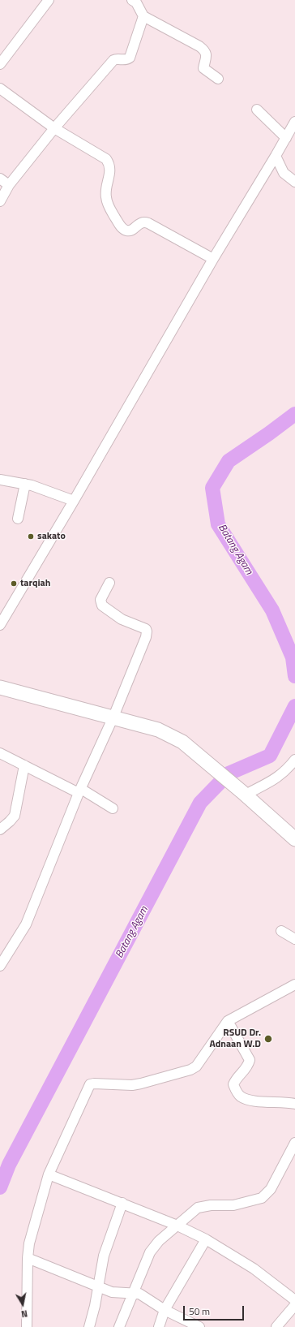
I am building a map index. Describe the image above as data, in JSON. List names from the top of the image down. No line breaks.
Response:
{"water":["Batang Agam"],"places":["sakato","tarqiah","RSUD Dr. Adnaan W.D"],"scale_bar":"50 m","north":"bottom"}
